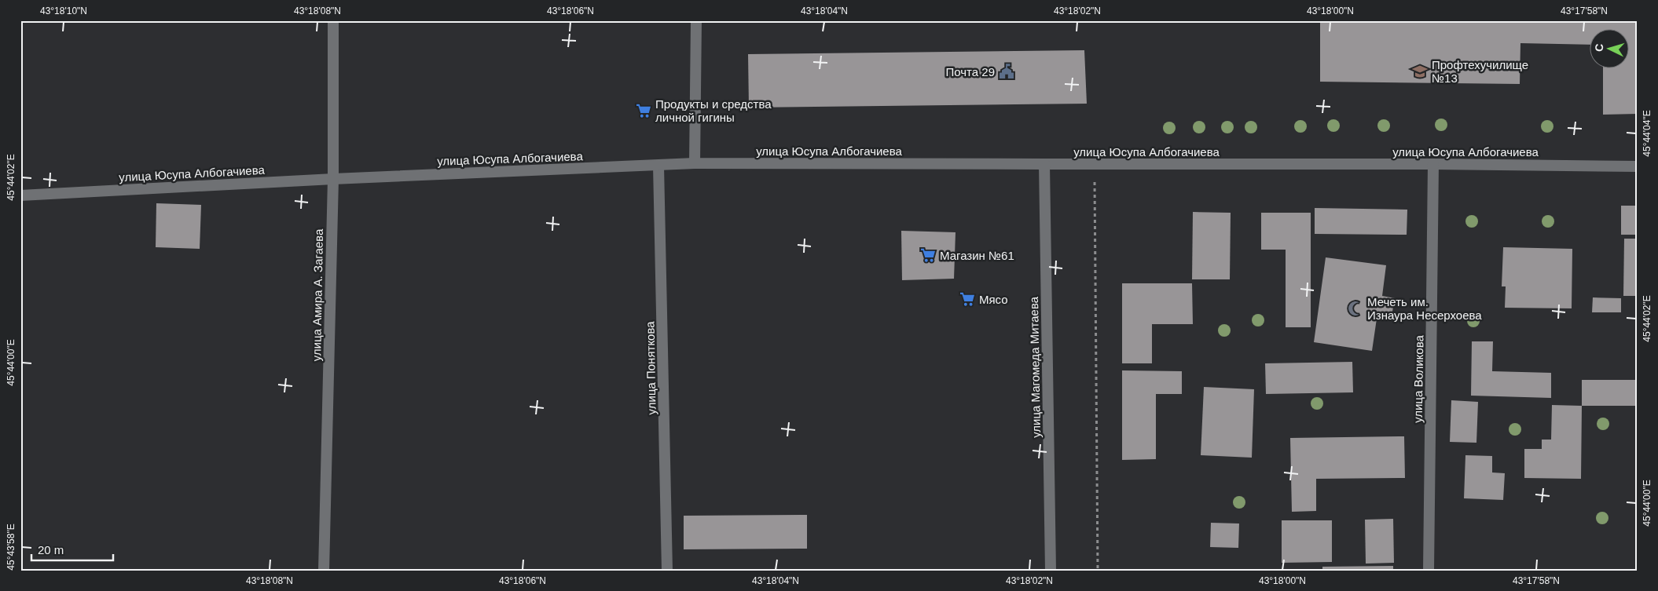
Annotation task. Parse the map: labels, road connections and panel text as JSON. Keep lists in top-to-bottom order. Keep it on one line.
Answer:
{"streets":{"street":["улица Юсупа Албогачиева","улица Амира А. Загаева","улица Магомеда Митаева","улица Поняткова","улица Воликова"]},"crossings":[["улица Юсупа Албогачиева","улица Амира А. Загаева"],["улица Юсупа Албогачиева","улица Магомеда Митаева"],["улица Юсупа Албогачиева","улица Поняткова"],["улица Юсупа Албогачиева","улица Воликова"]],"places":{"public building":["Почта 29"],"school or university":["Профтехучилище №13"],"supermarket":["Продукты и средства личной гигины","Магазин №61","Мясо"],"mosque":["Мечеть им. Изнаура Несерхоева"]},"scale_bar":"20 m","north":"left","coordinates":["43°18'10\"N","43°18'08\"N","43°18'06\"N","43°18'04\"N","43°18'02\"N","43°18'00\"N","43°17'58\"N","45°44'04\"E","45°44'02\"E","45°44'00\"E","45°43'58\"E"]}
